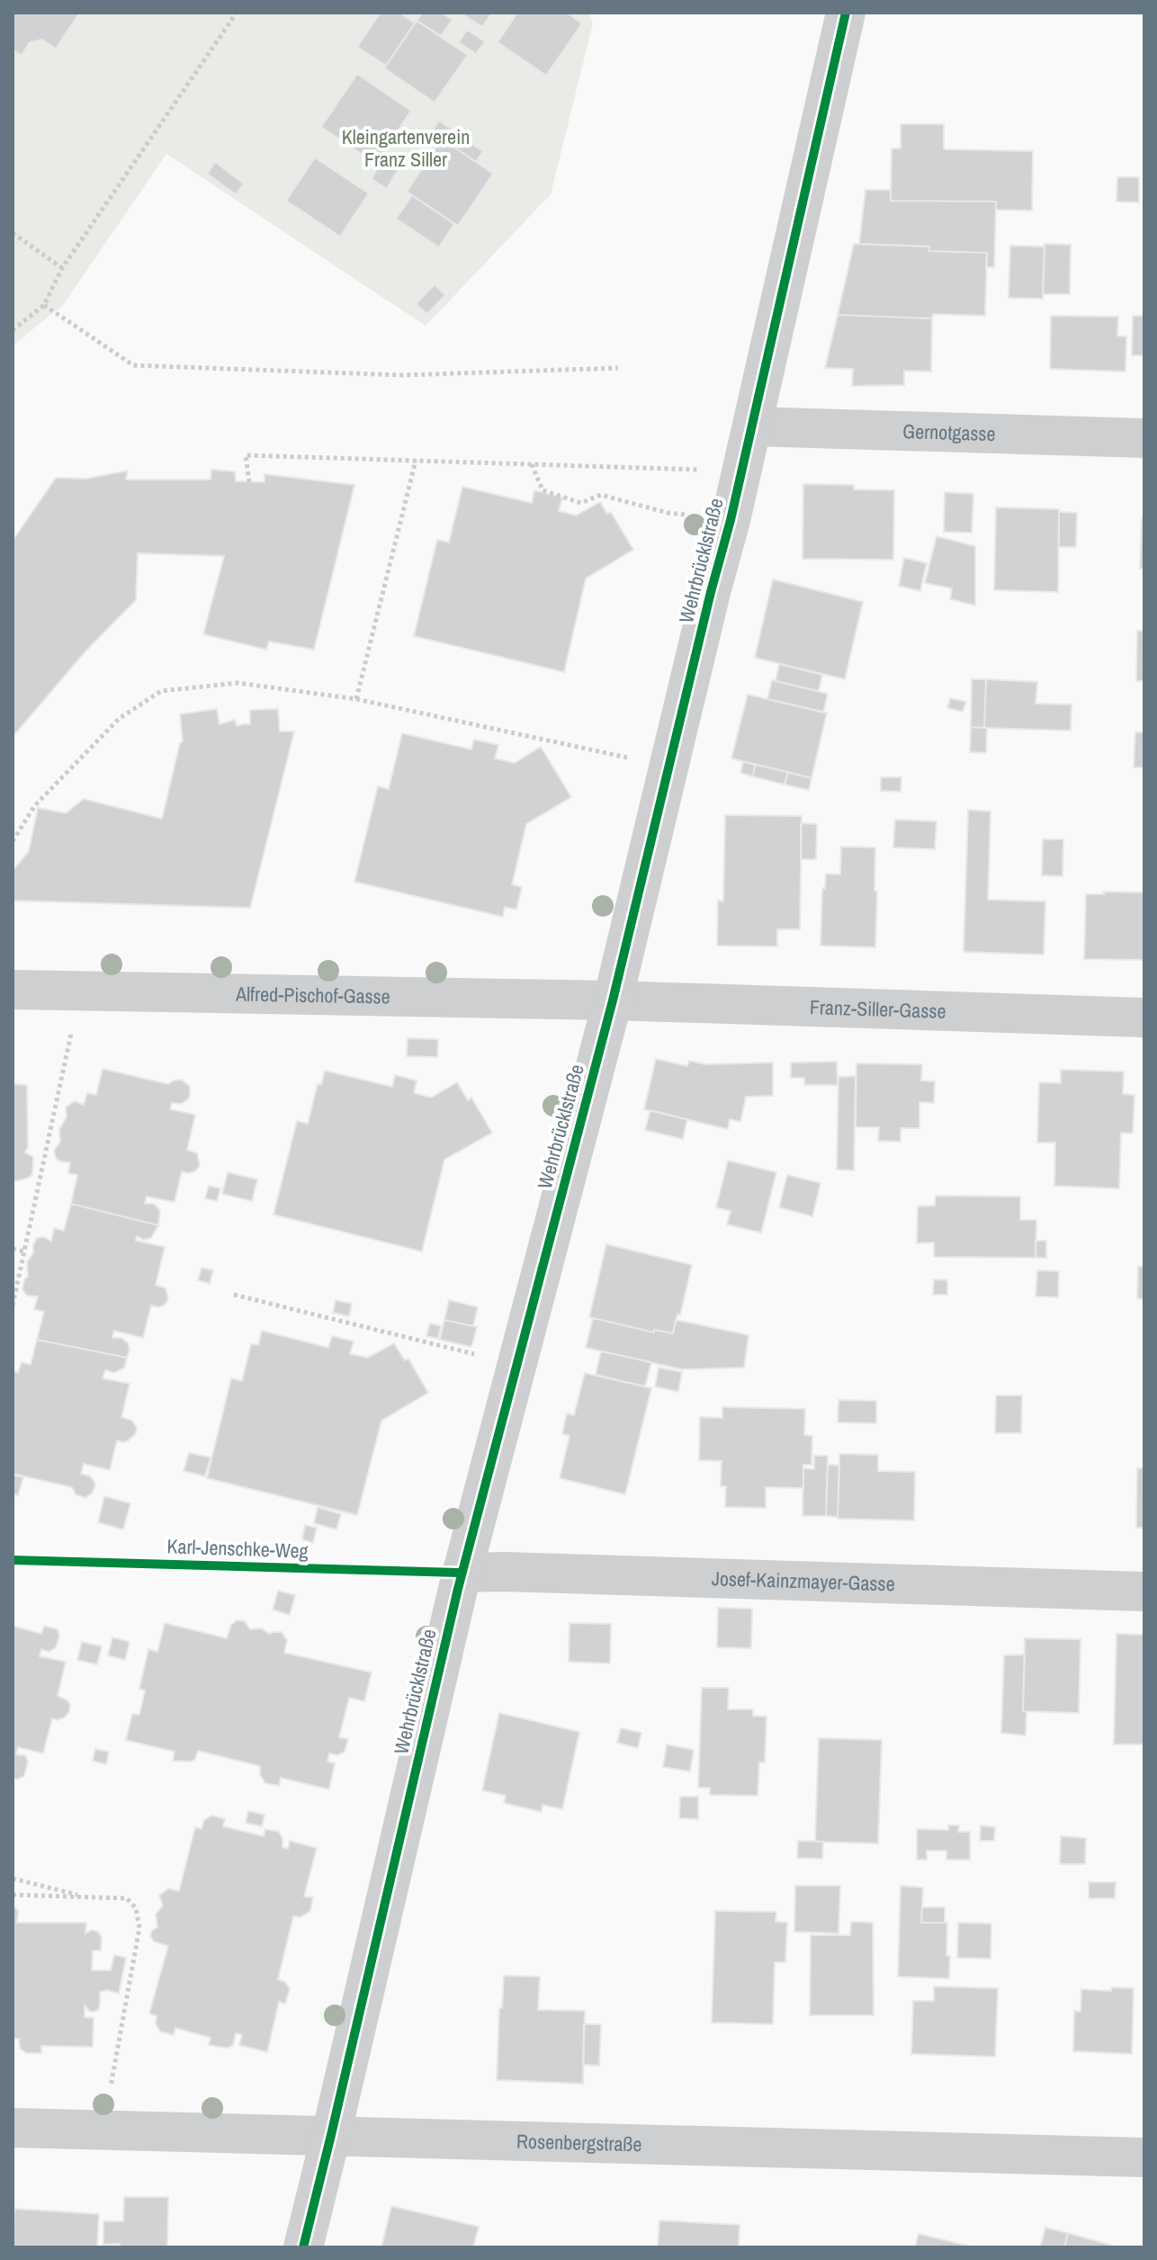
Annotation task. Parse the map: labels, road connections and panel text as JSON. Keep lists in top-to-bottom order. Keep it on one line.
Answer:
{"streets":{"street":["Gernotgasse","Wehrbrücklstraße","Alfred-Pischof-Gasse","Franz-Siller-Gasse","Josef-Kainzmayer-Gasse","Rosenbergstraße"],"cycle path":["Karl-Jenschke-Weg"]},"crossings":[["Gernotgasse","Wehrbrücklstraße"],["Wehrbrücklstraße","Alfred-Pischof-Gasse"],["Wehrbrücklstraße","Franz-Siller-Gasse"],["Wehrbrücklstraße","Josef-Kainzmayer-Gasse"],["Wehrbrücklstraße","Rosenbergstraße"],["Alfred-Pischof-Gasse","Franz-Siller-Gasse"]],"parks":["Kleingartenverein Franz Siller"]}
